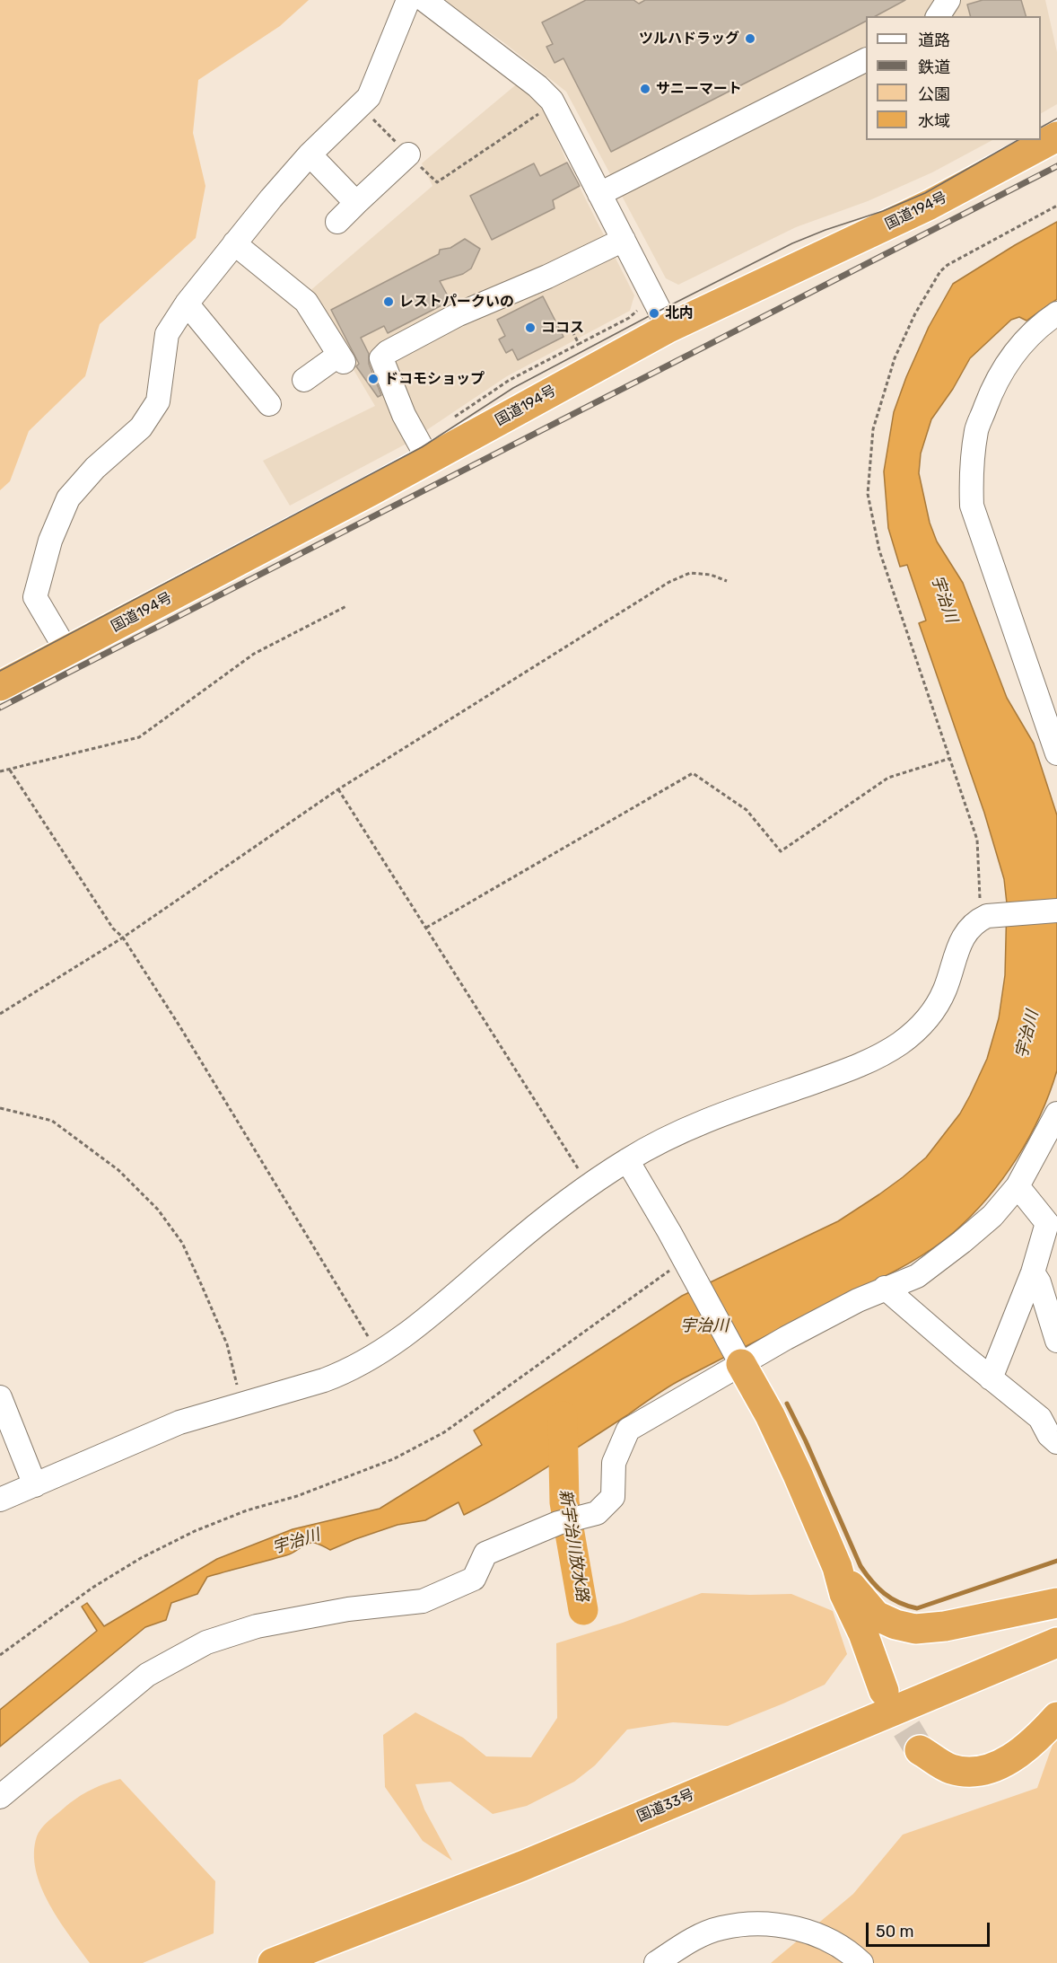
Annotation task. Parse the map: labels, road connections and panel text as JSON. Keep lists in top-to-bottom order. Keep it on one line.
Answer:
{"streets":{"highway":["国道194号","国道33号"]},"water":["宇治川","新宇治川放水路"],"places":["ツルハドラッグ","サニーマート","レストパークいの","北内","ココス","ドコモショップ"],"legend":["道路","鉄道","公園","水域"],"scale_bar":"50 m"}
